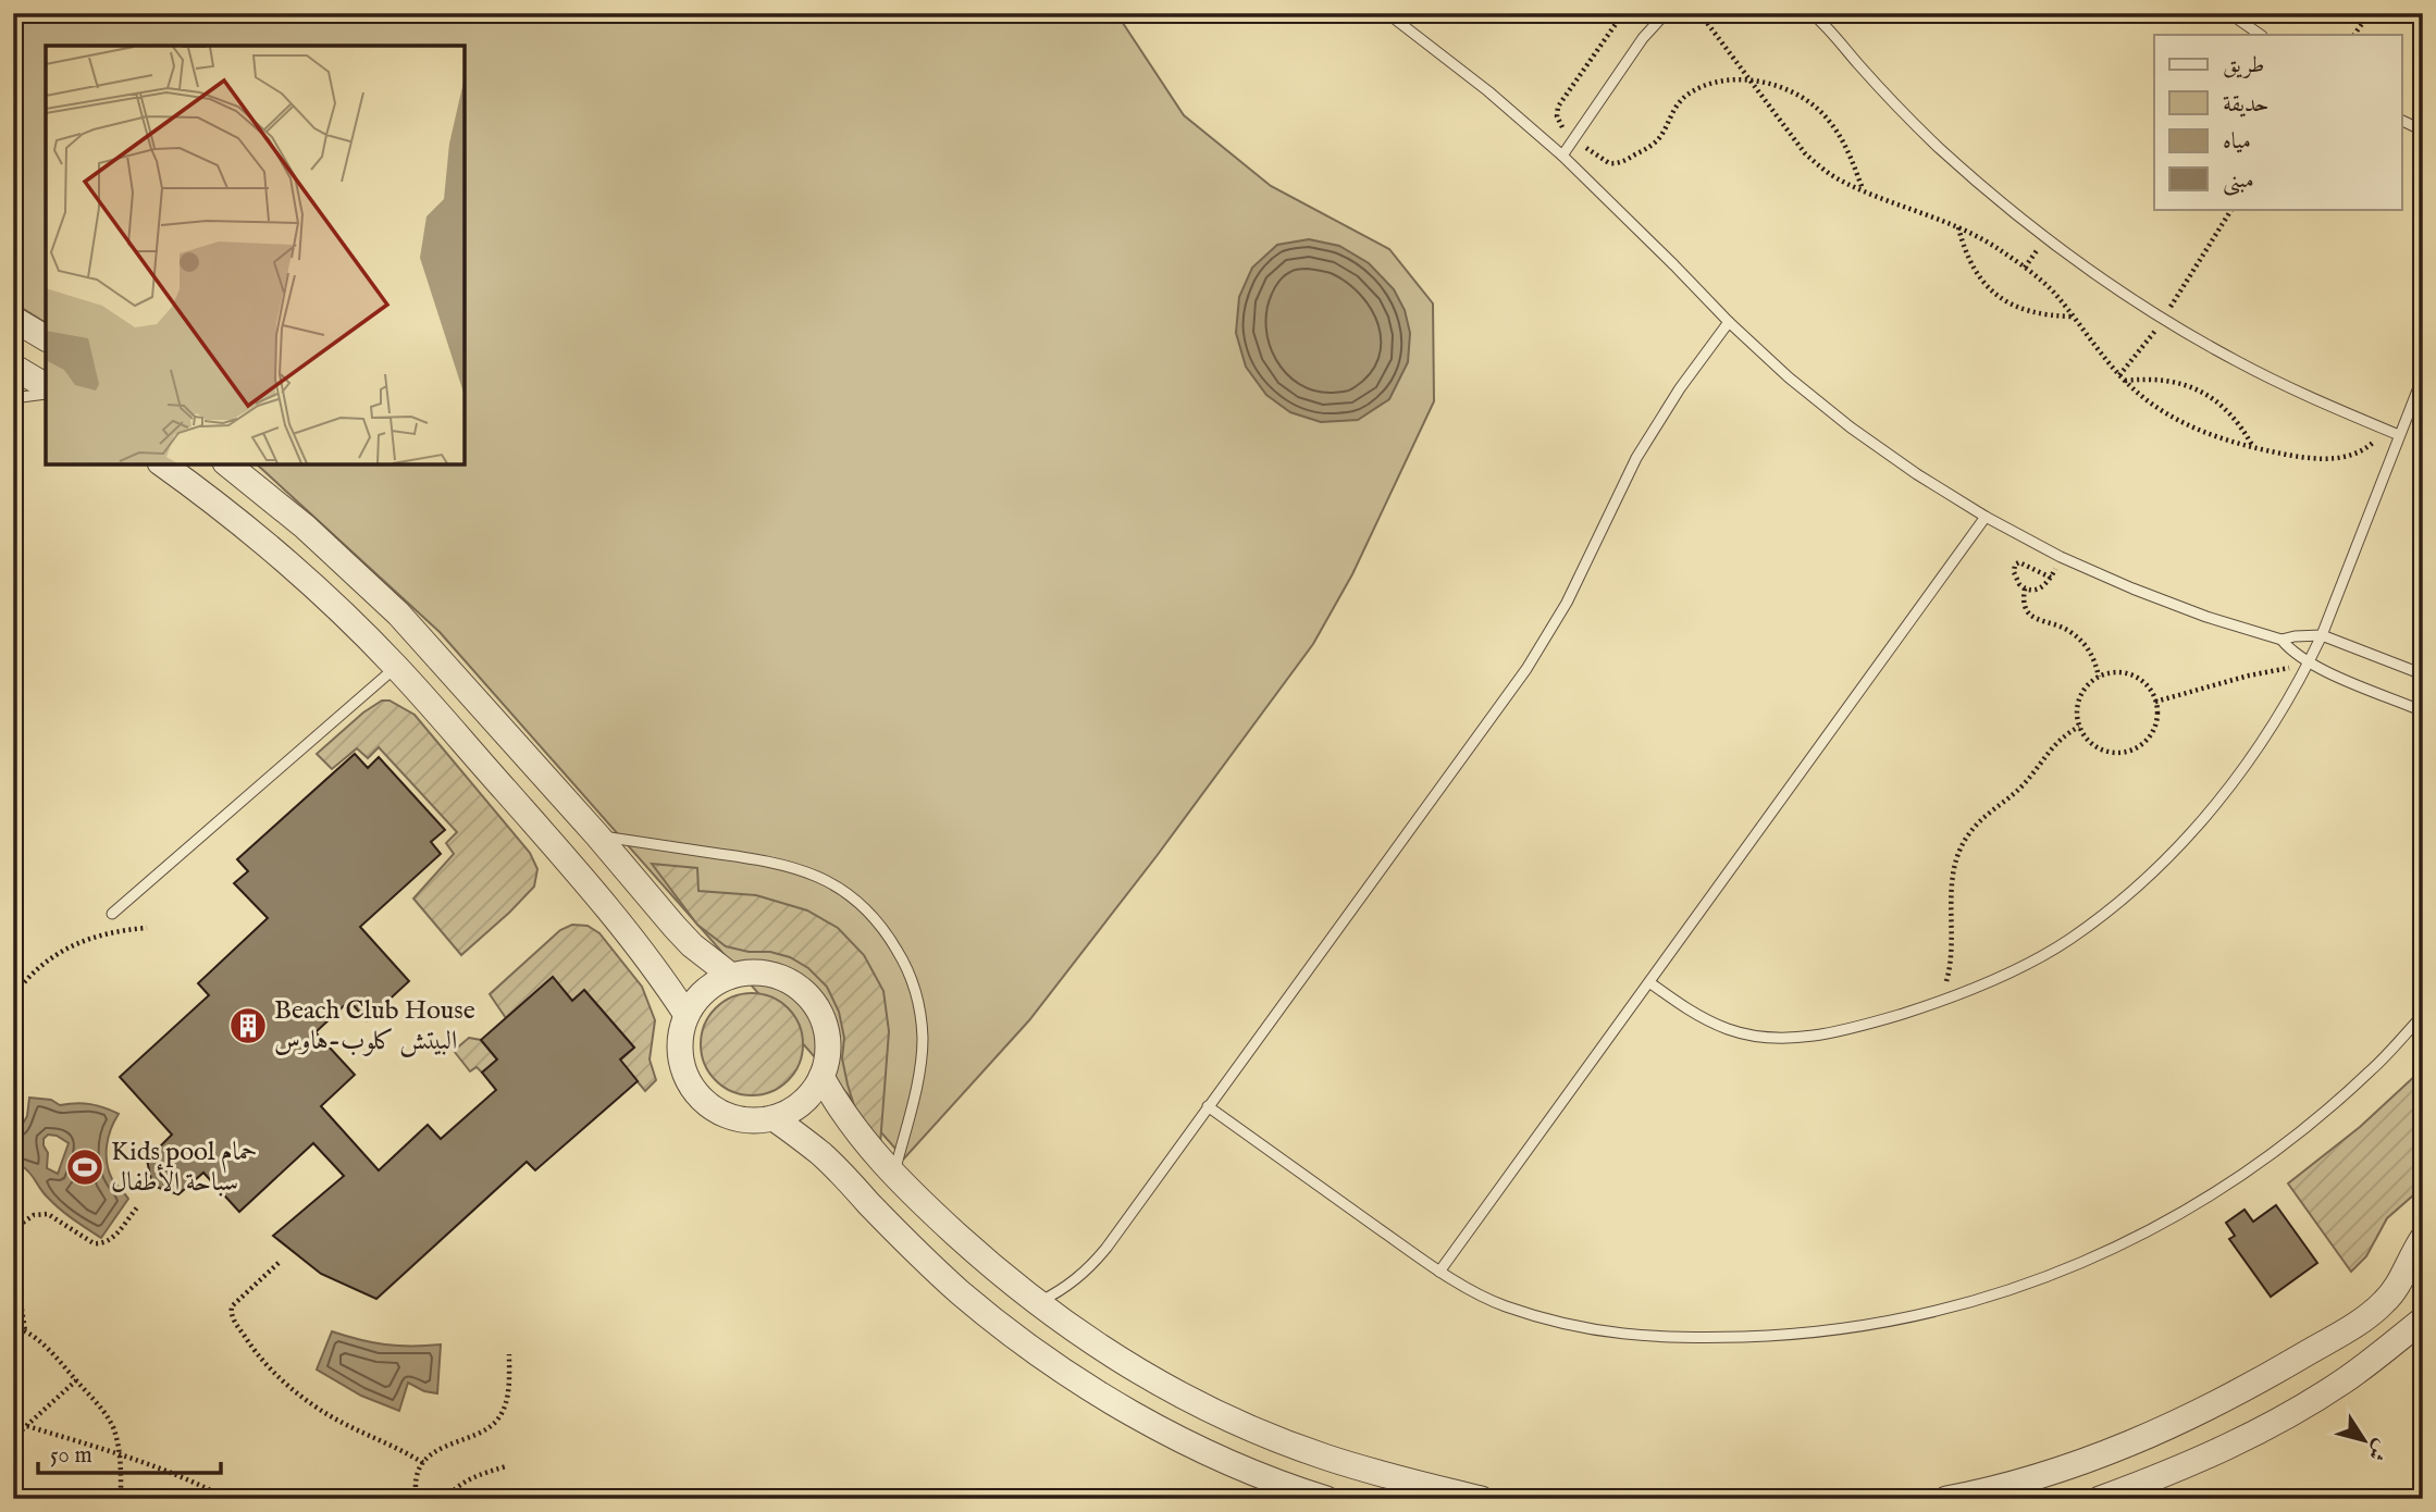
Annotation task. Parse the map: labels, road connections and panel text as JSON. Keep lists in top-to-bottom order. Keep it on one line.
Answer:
{"places":{"building":["Beach Club House البيتش كلوب-هاوس"],"sports":["Kids pool حمام سباحة الأطفال"]},"legend":["طريق","حديقة","مياه","مبنى"],"scale_bar":"50 m","north":"bottom right"}
